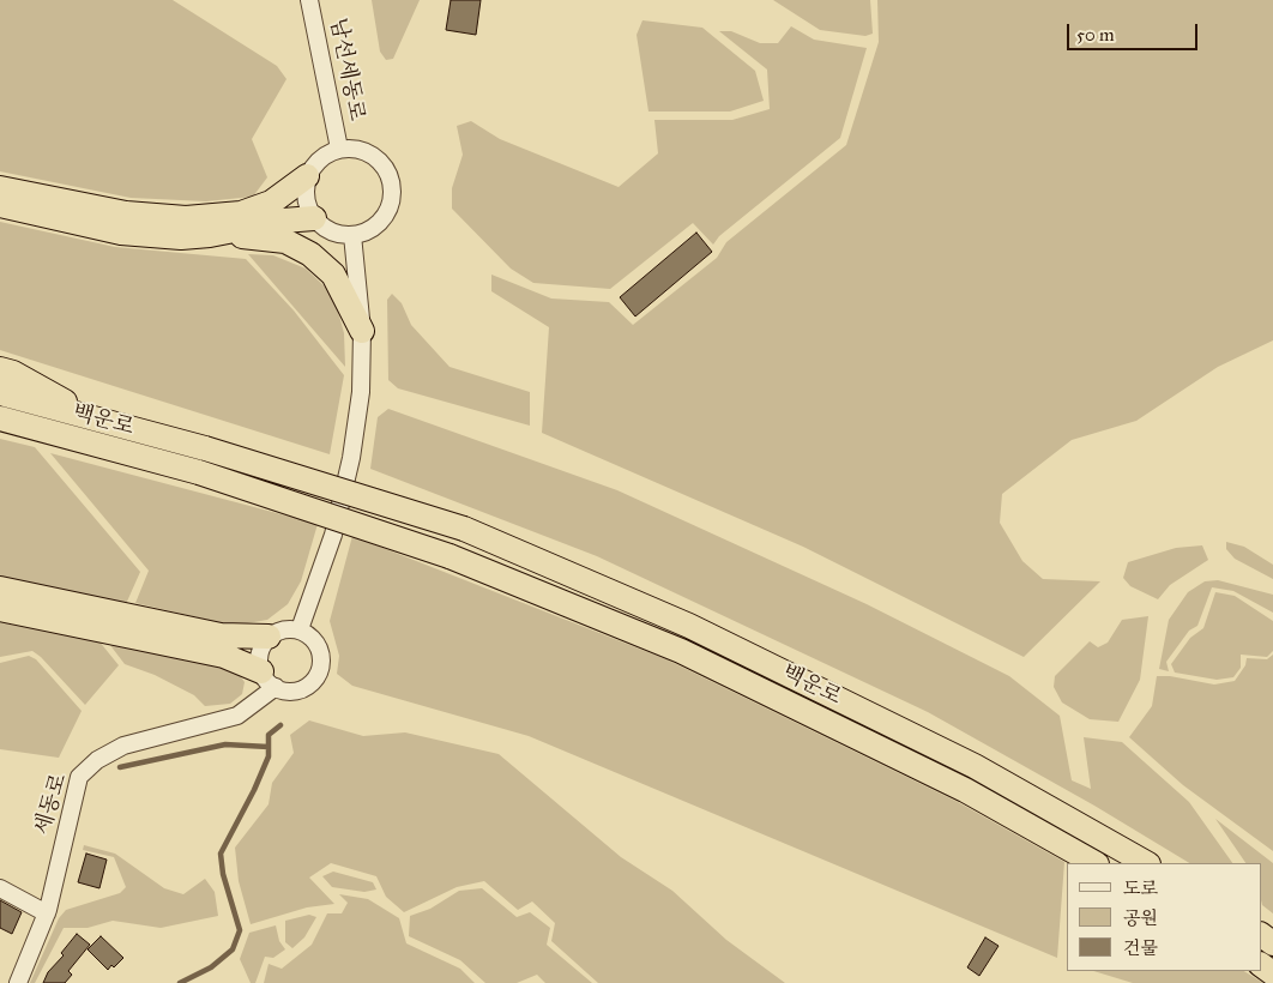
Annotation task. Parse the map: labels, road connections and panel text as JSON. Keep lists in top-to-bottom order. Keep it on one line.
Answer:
{"streets":{"highway":["백운로"],"street":["남선세동로","세동로"]},"legend":["도로","공원","건물"],"scale_bar":"50 m"}
